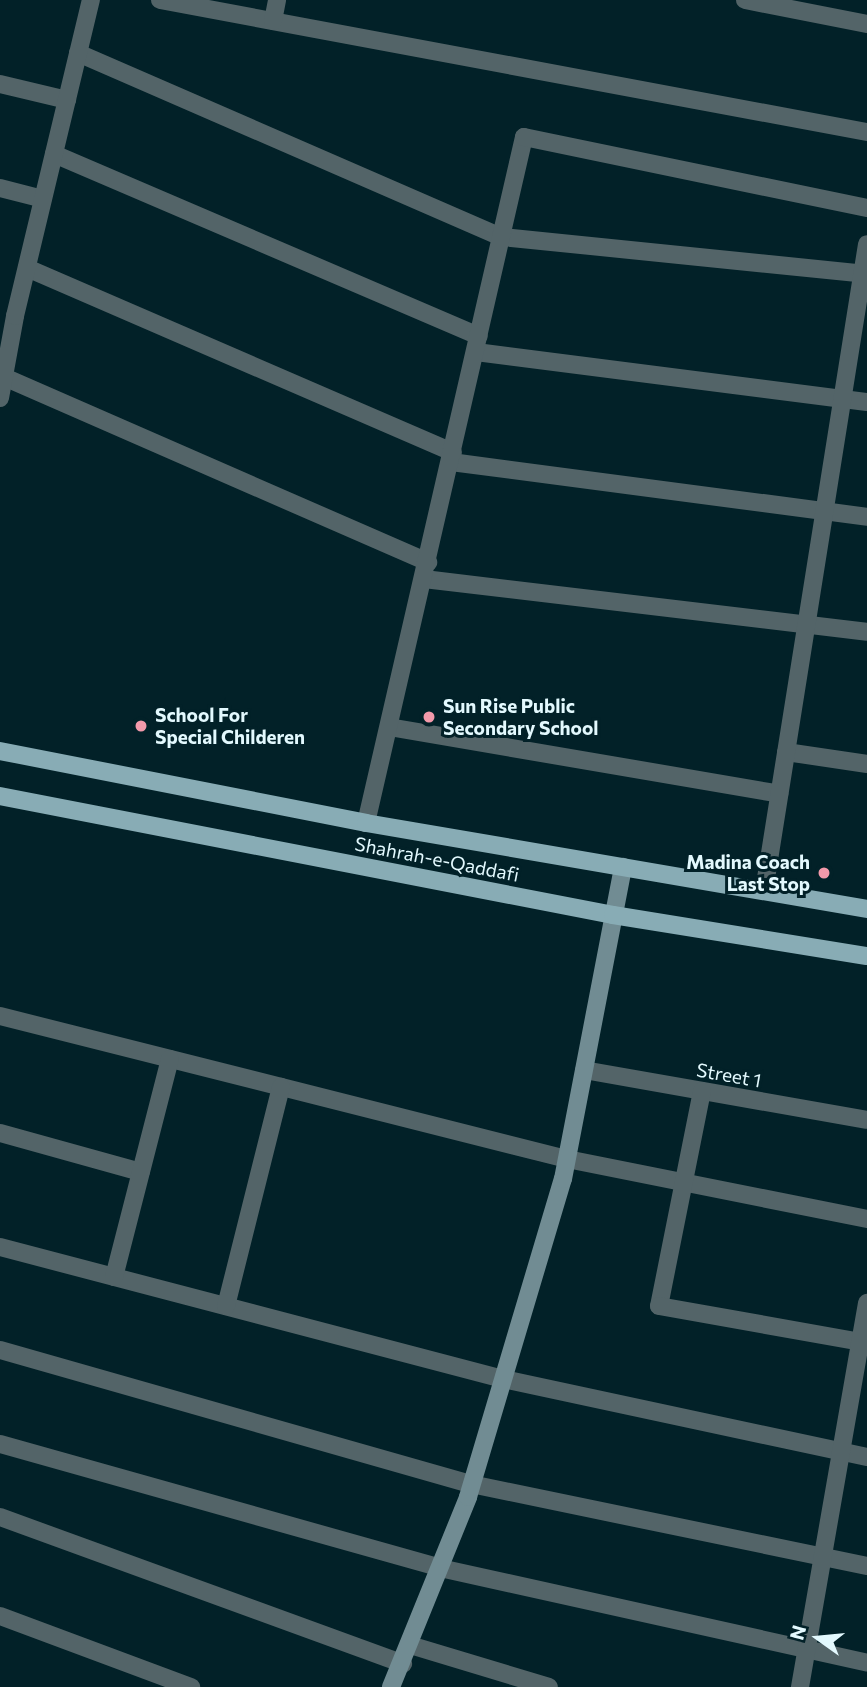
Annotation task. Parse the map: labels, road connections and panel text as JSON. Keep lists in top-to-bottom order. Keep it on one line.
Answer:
{"streets":{"main road":["Shahrah-e-Qaddafi"],"street":["Street 1"]},"places":["Sun Rise Public Secondary School","School For Special Childeren","Madina Coach Last Stop"],"north":"left"}
